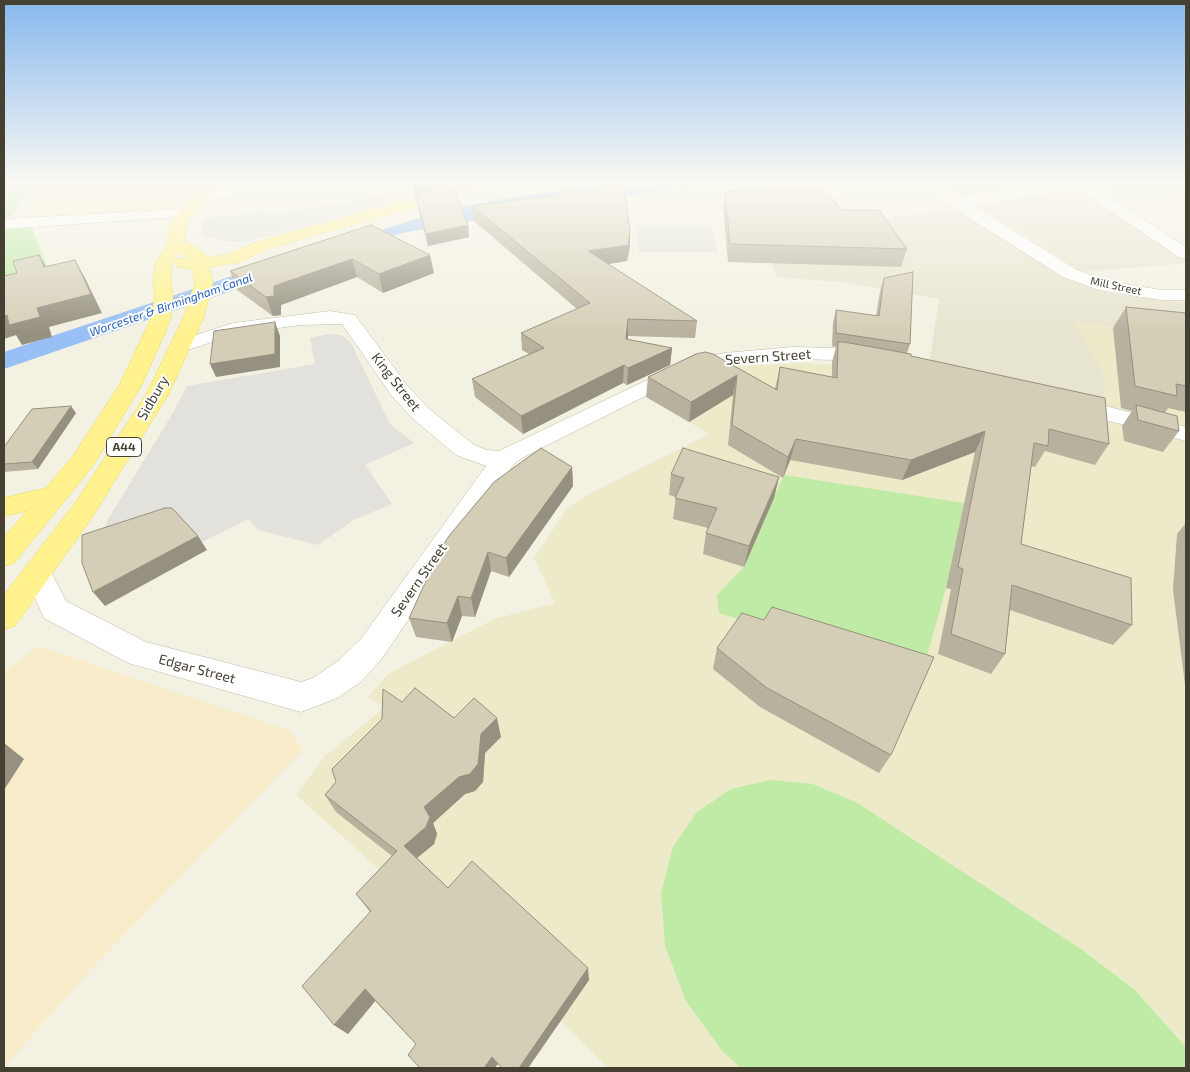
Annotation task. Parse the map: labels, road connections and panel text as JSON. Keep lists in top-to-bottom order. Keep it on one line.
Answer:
{"streets":{"main road":["Sidbury","A44"],"street":["Mill Street","Severn Street","King Street","Edgar Street"]},"crossings":[["Severn Street","King Street"],["Severn Street","Edgar Street"],["Sidbury","A44"],["Sidbury","Edgar Street"],["A44","Edgar Street"]],"water":["Worcester & Birmingham Canal"]}
